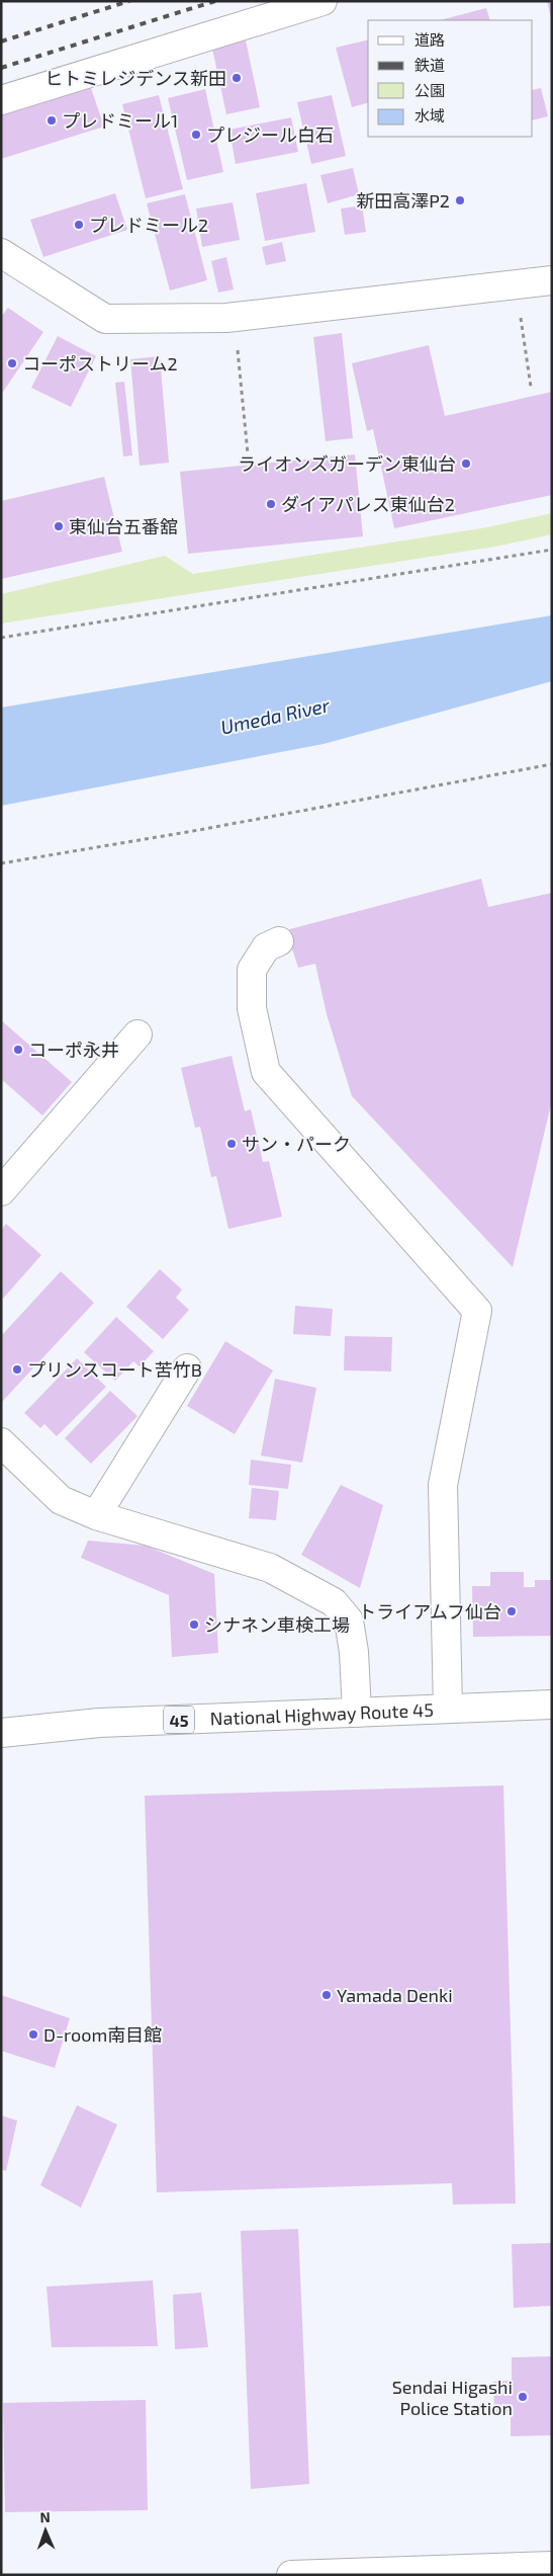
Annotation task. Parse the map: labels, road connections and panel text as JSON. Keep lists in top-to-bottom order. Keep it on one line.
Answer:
{"streets":{"main road":["National Highway Route 45","45"]},"water":["Umeda River"],"places":["ヒトミレジデンス新田","プレドミール1","プレジール白石","新田高澤P2","プレドミール2","コーポストリーム2","ライオンズガーデン東仙台","ダイアパレス東仙台2","東仙台五番舘","コーポ永井","サン・パーク","プリンスコート苦竹B","トライアムフ仙台","シナネン車検工場","Yamada Denki","D-room南目館","Sendai Higashi Police Station"],"legend":["道路","鉄道","公園","水域"],"north":"top"}
